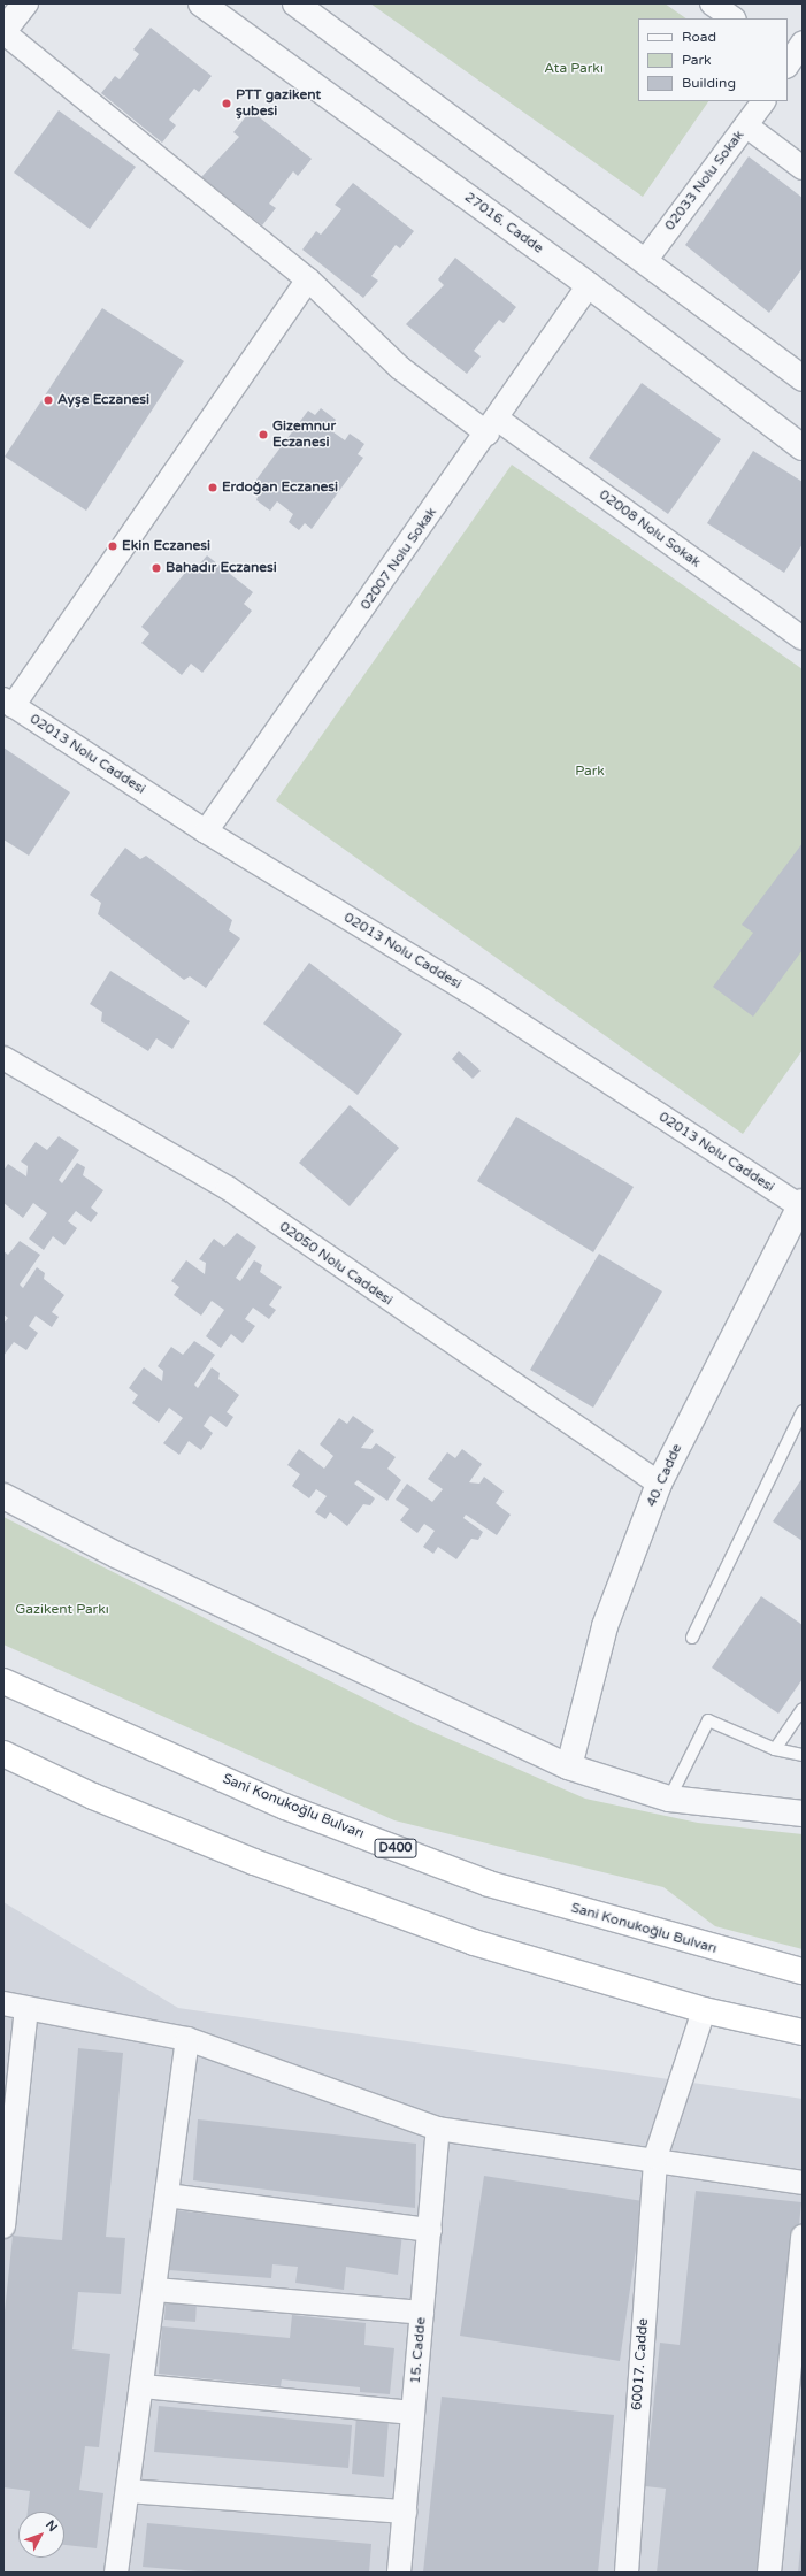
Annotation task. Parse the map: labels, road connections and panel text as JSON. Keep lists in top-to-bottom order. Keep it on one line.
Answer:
{"streets":{"highway":["Sani Konukoğlu Bulvarı","D400"],"street":["02033 Nolu Sokak","27016. Cadde","02008 Nolu Sokak","02007 Nolu Sokak","02013 Nolu Caddesi","02050 Nolu Caddesi","40. Cadde","15. Cadde","60017. Cadde"]},"crossings":[["27016. Cadde","02007 Nolu Sokak"],["02008 Nolu Sokak","02007 Nolu Sokak"],["02007 Nolu Sokak","02013 Nolu Caddesi"],["02013 Nolu Caddesi","40. Cadde"],["02050 Nolu Caddesi","40. Cadde"]],"parks":["Ata Parkı","Park","Gazikent Parkı"],"places":["PTT gazikent şubesi","Ayşe Eczanesi","Gizemnur Eczanesi","Erdoğan Eczanesi","Ekin Eczanesi","Bahadır Eczanesi"],"legend":["Road","Park","Building"],"north":"top right"}
